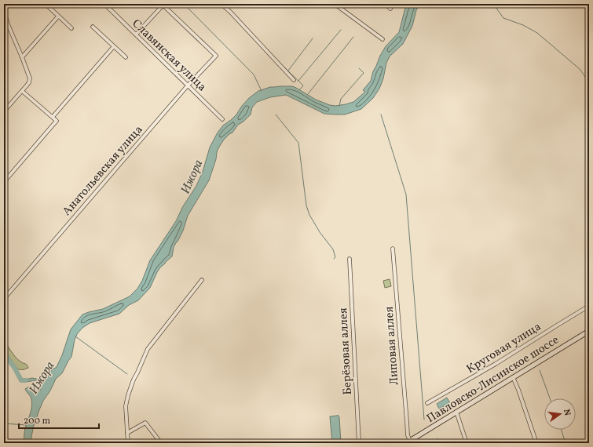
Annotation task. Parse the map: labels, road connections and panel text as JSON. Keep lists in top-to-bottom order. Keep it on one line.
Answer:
{"streets":{"main road":["Павловско-Лисинское шоссе"],"street":["Славянская улица","Анатольевская улица","Липовая аллея","Круговая улица","Берёзовая аллея"]},"crossings":[["Славянская улица","Анатольевская улица"],["Липовая аллея","Павловско-Лисинское шоссе"]],"water":["Ижора"],"scale_bar":"200 m","north":"right"}
